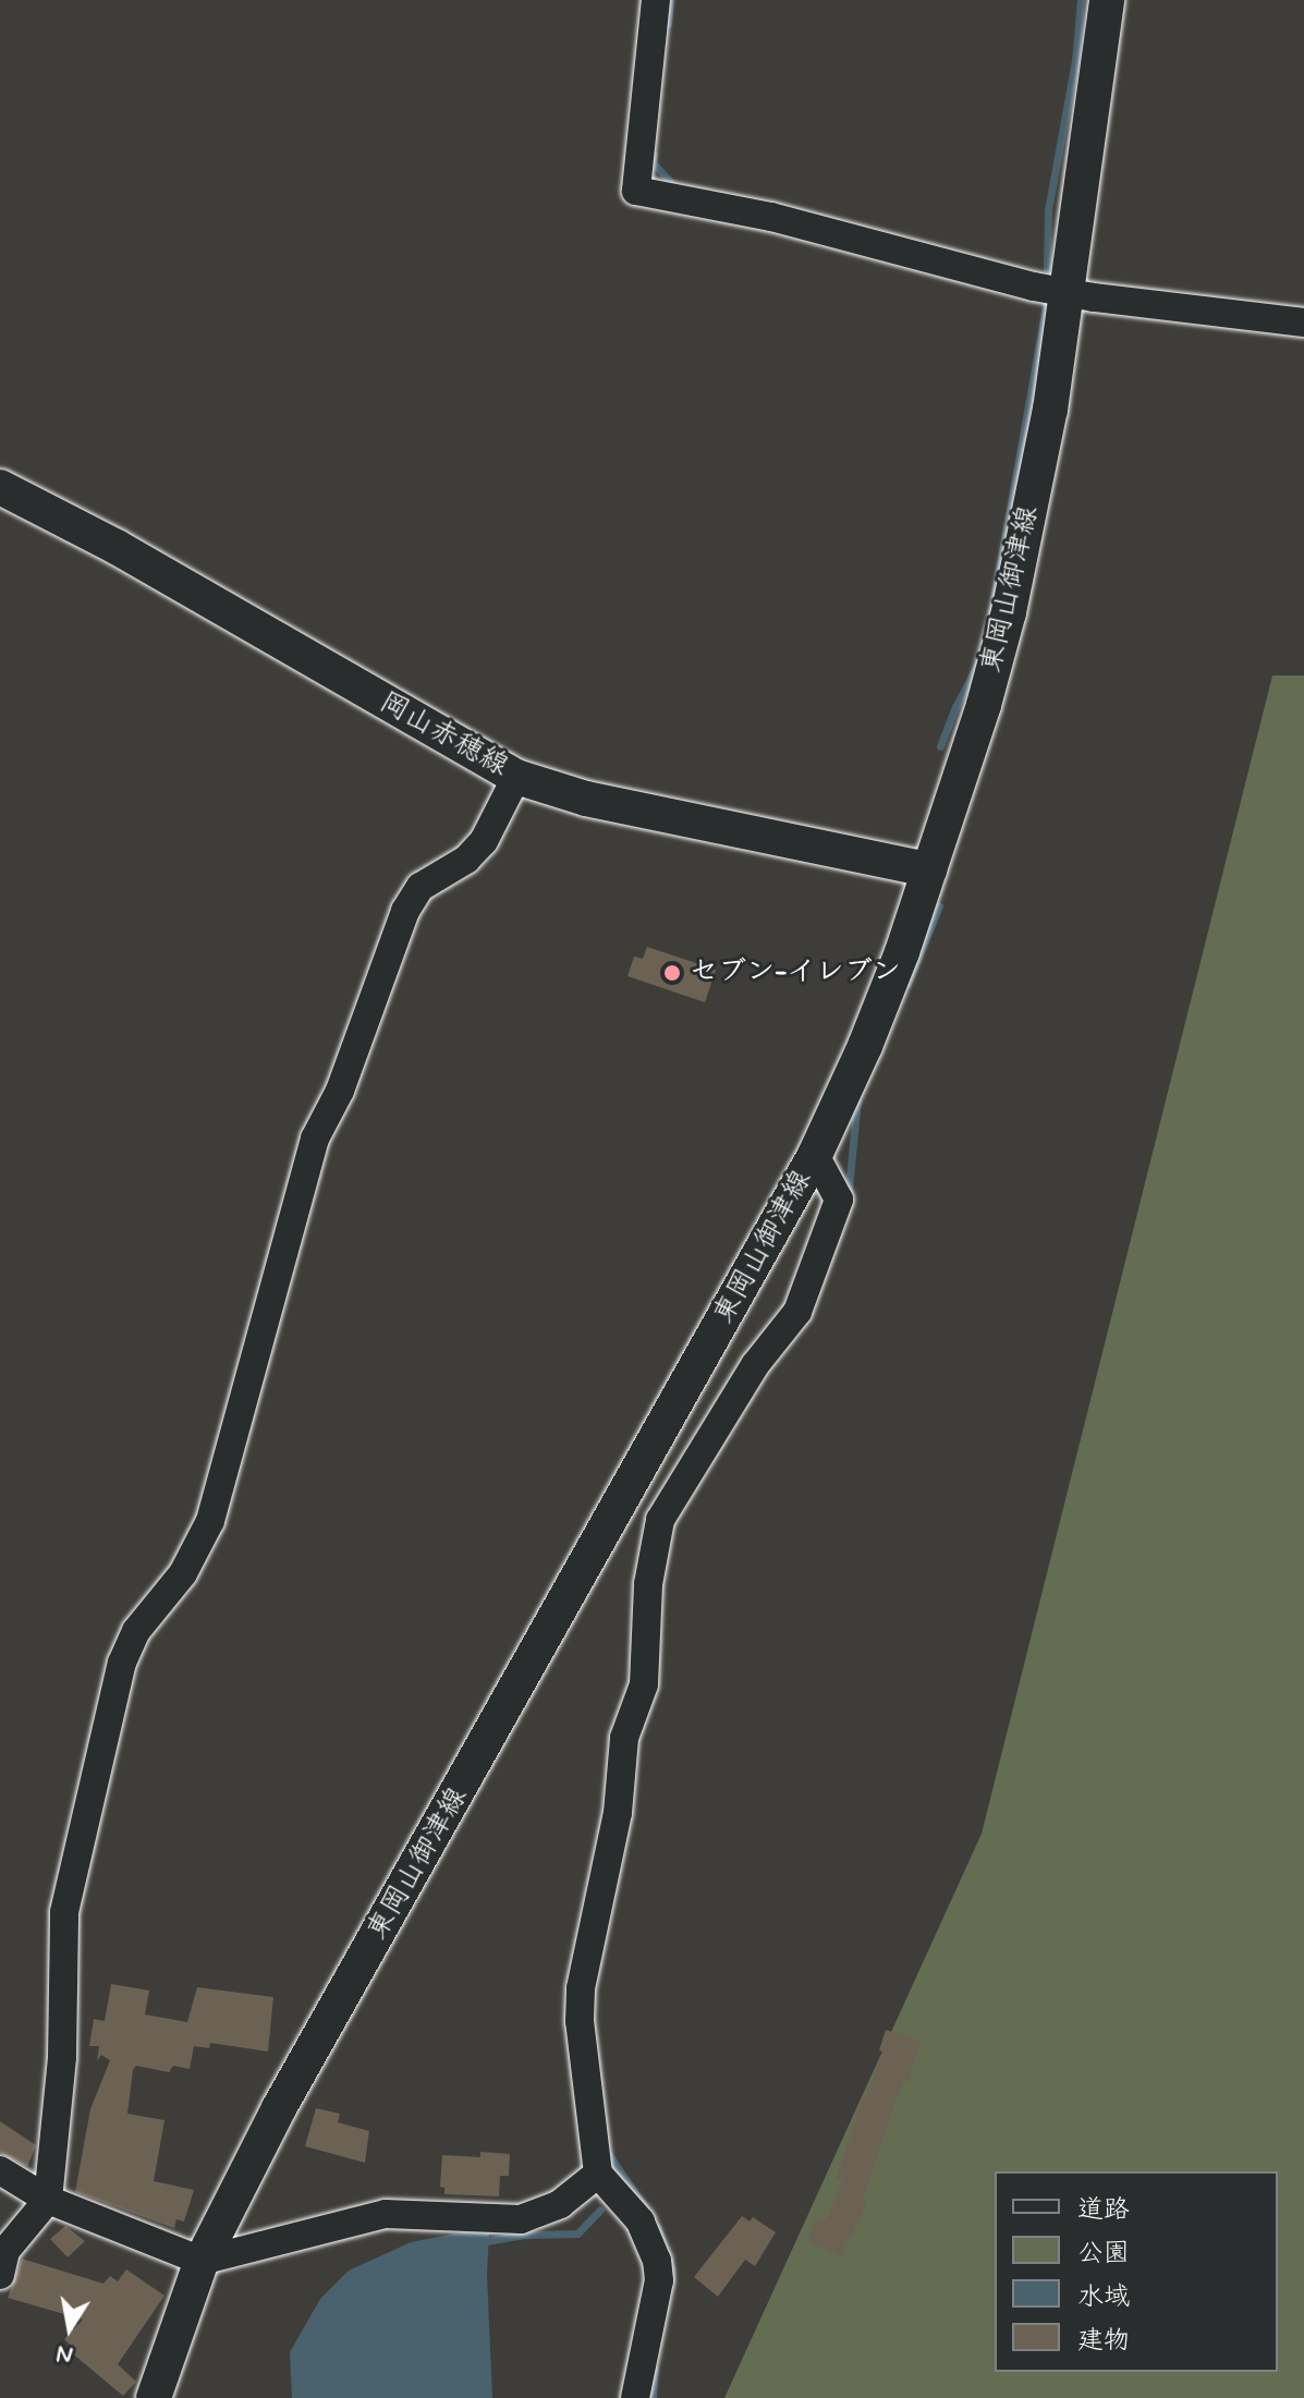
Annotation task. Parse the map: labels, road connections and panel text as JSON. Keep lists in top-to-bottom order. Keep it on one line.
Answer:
{"streets":{"main road":["東岡山御津線","岡山赤穂線"]},"crossings":[["東岡山御津線","岡山赤穂線"]],"places":["セブン-イレブン"],"legend":["道路","公園","水域","建物"],"north":"bottom"}
